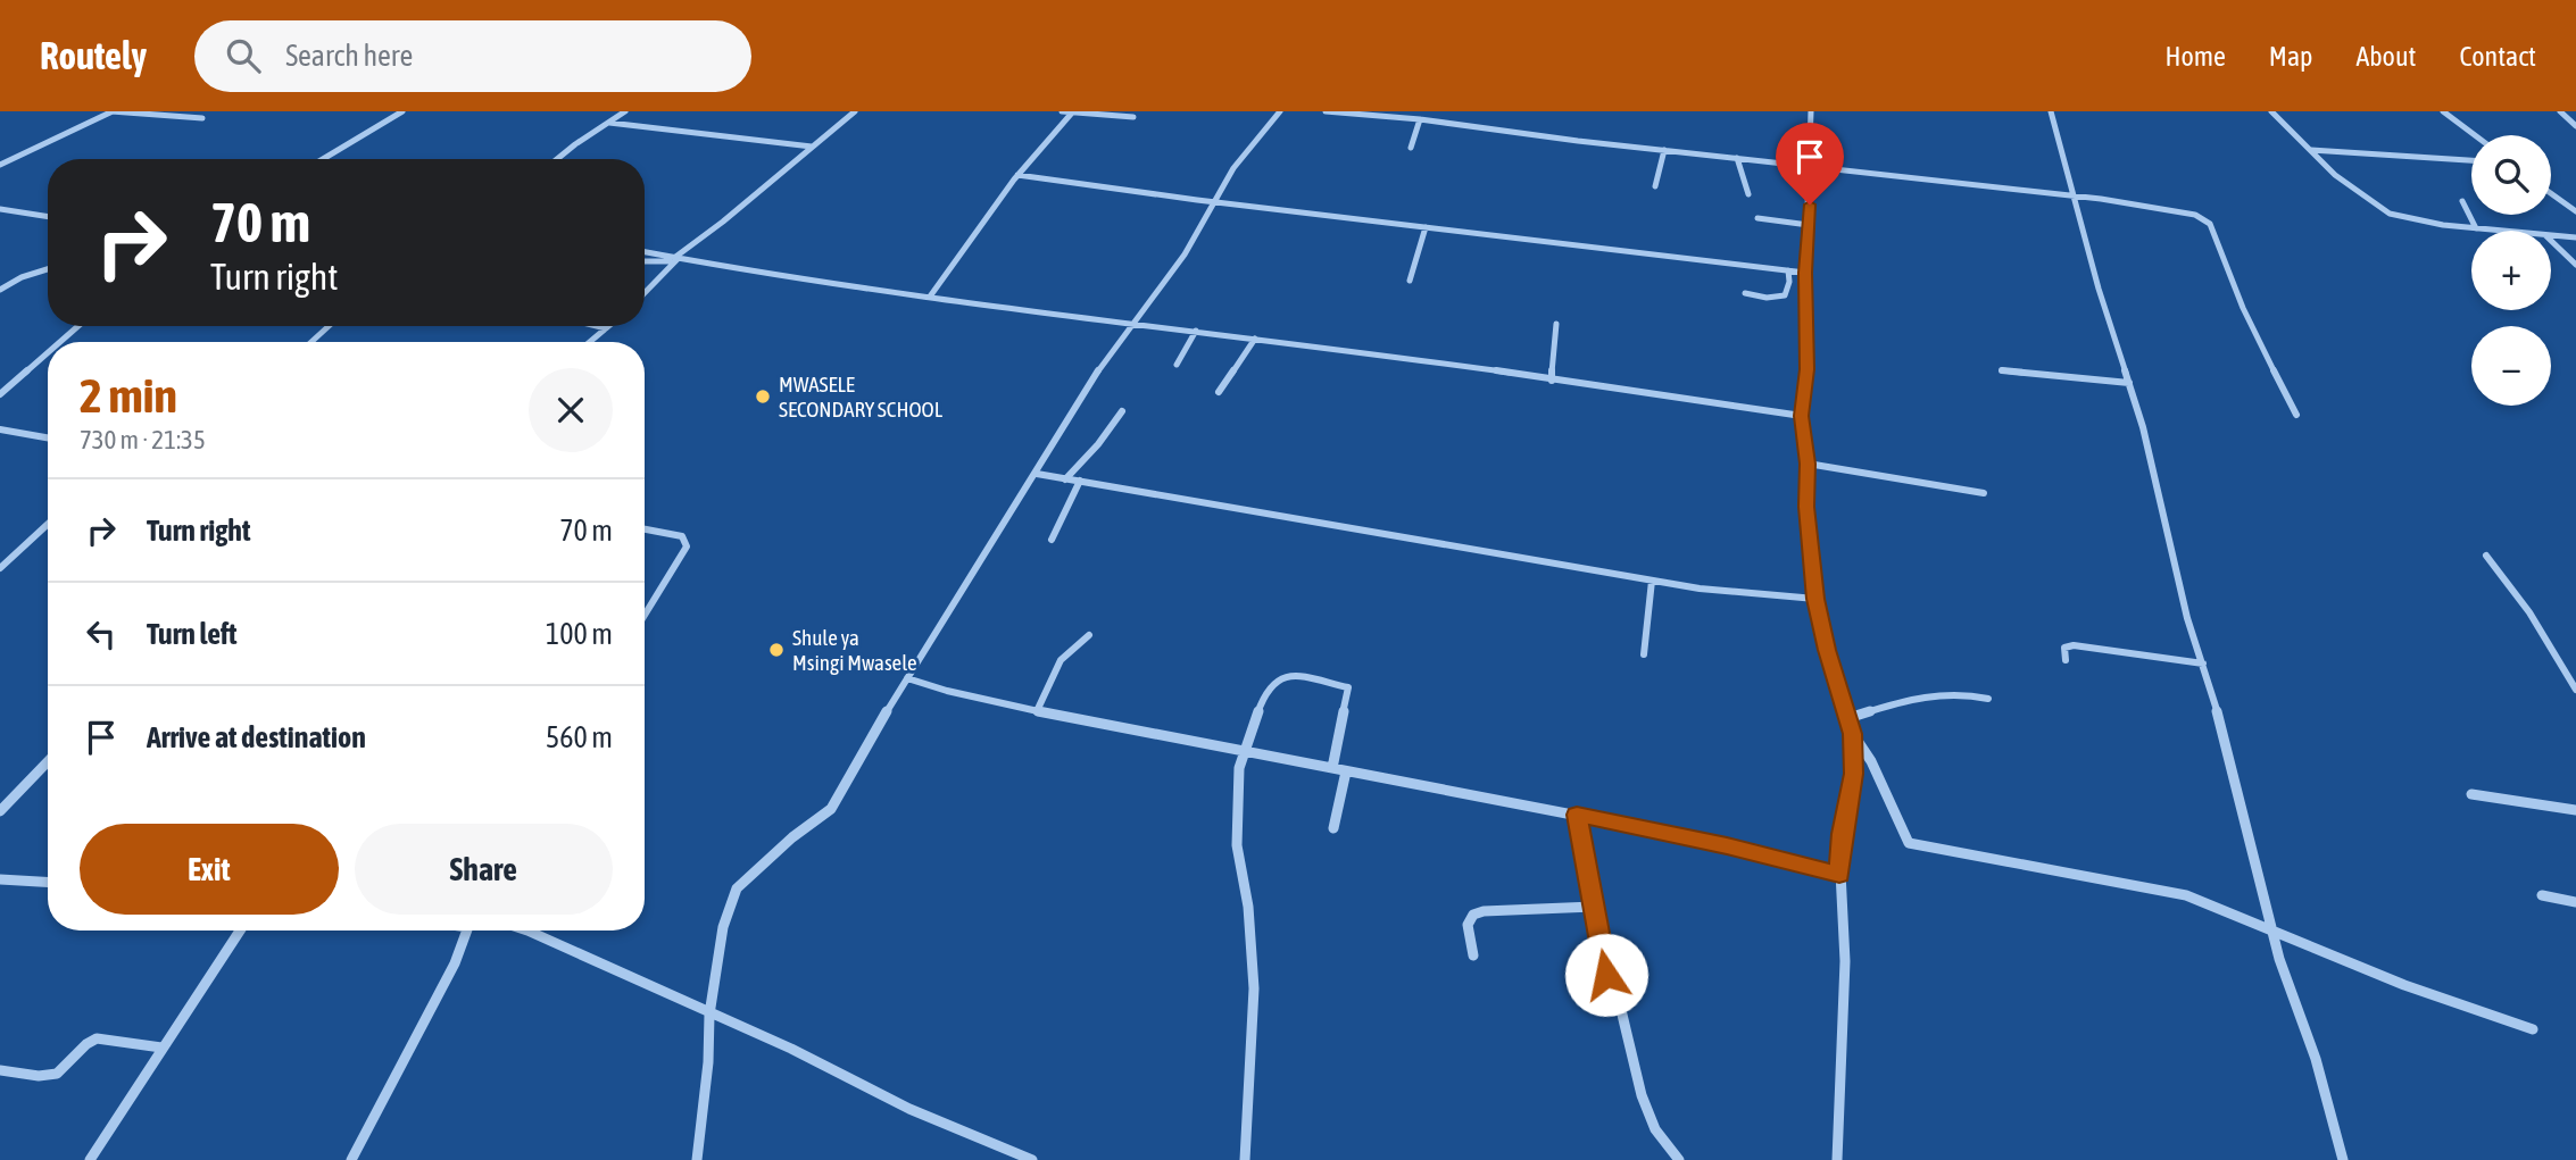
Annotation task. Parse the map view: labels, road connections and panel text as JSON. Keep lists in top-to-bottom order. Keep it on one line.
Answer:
{"places":["MWASELE SECONDARY SCHOOL","Shule ya Msingi Mwasele"],"page":{"header":"Routely","search":"Search here","nav":["Home","Map","About","Contact"],"map_buttons":["+","−"],"turn":["70 m","Turn right"],"heading":["2 min","730 m · 21:35"],"list":[{"name":"Turn right","value":"70 m"},{"name":"Turn left","value":"100 m"},{"name":"Arrive at destination","value":"560 m"}],"buttons":["Exit","Share"]}}
